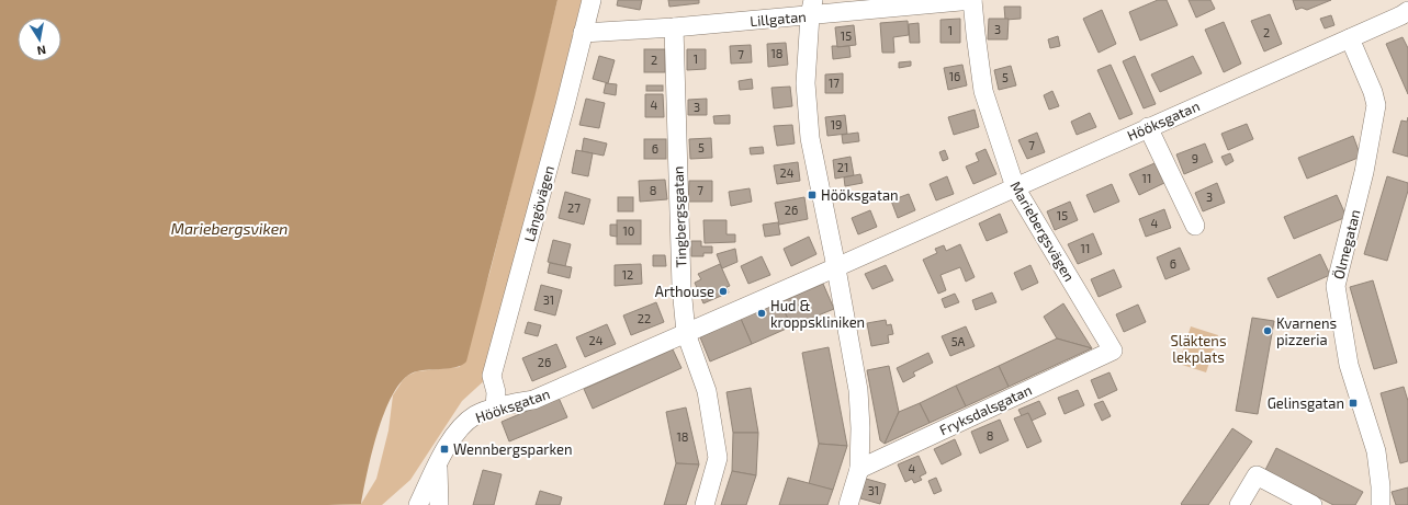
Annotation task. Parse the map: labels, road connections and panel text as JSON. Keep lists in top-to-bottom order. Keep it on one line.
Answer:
{"streets":{"street":["Lillgatan","Hööksgatan","Långövägen","Tingbergsgatan","Mariebergsvägen","Ölmegatan","Fryksdalsgatan"]},"crossings":[["Lillgatan","Långövägen"],["Lillgatan","Tingbergsgatan"],["Lillgatan","Mariebergsvägen"],["Hööksgatan","Långövägen"],["Hööksgatan","Tingbergsgatan"],["Hööksgatan","Mariebergsvägen"],["Hööksgatan","Ölmegatan"],["Mariebergsvägen","Fryksdalsgatan"]],"water":["Mariebergsviken"],"parks":["Släktens lekplats"],"places":{"transit":["Hööksgatan","Gelinsgatan","Wennbergsparken"],"other":["Arthouse","Hud & kroppskliniken","Kvarnens pizzeria"]},"house_numbers":["3","1","2","15","18","7","1","2","16","5","17","4","3","19","7","5","6","9","21","24","11","8","7","3","27","26","15","4","10","11","6","12","31","22","24","5A","26","8","18","4","31"],"north":"bottom"}
